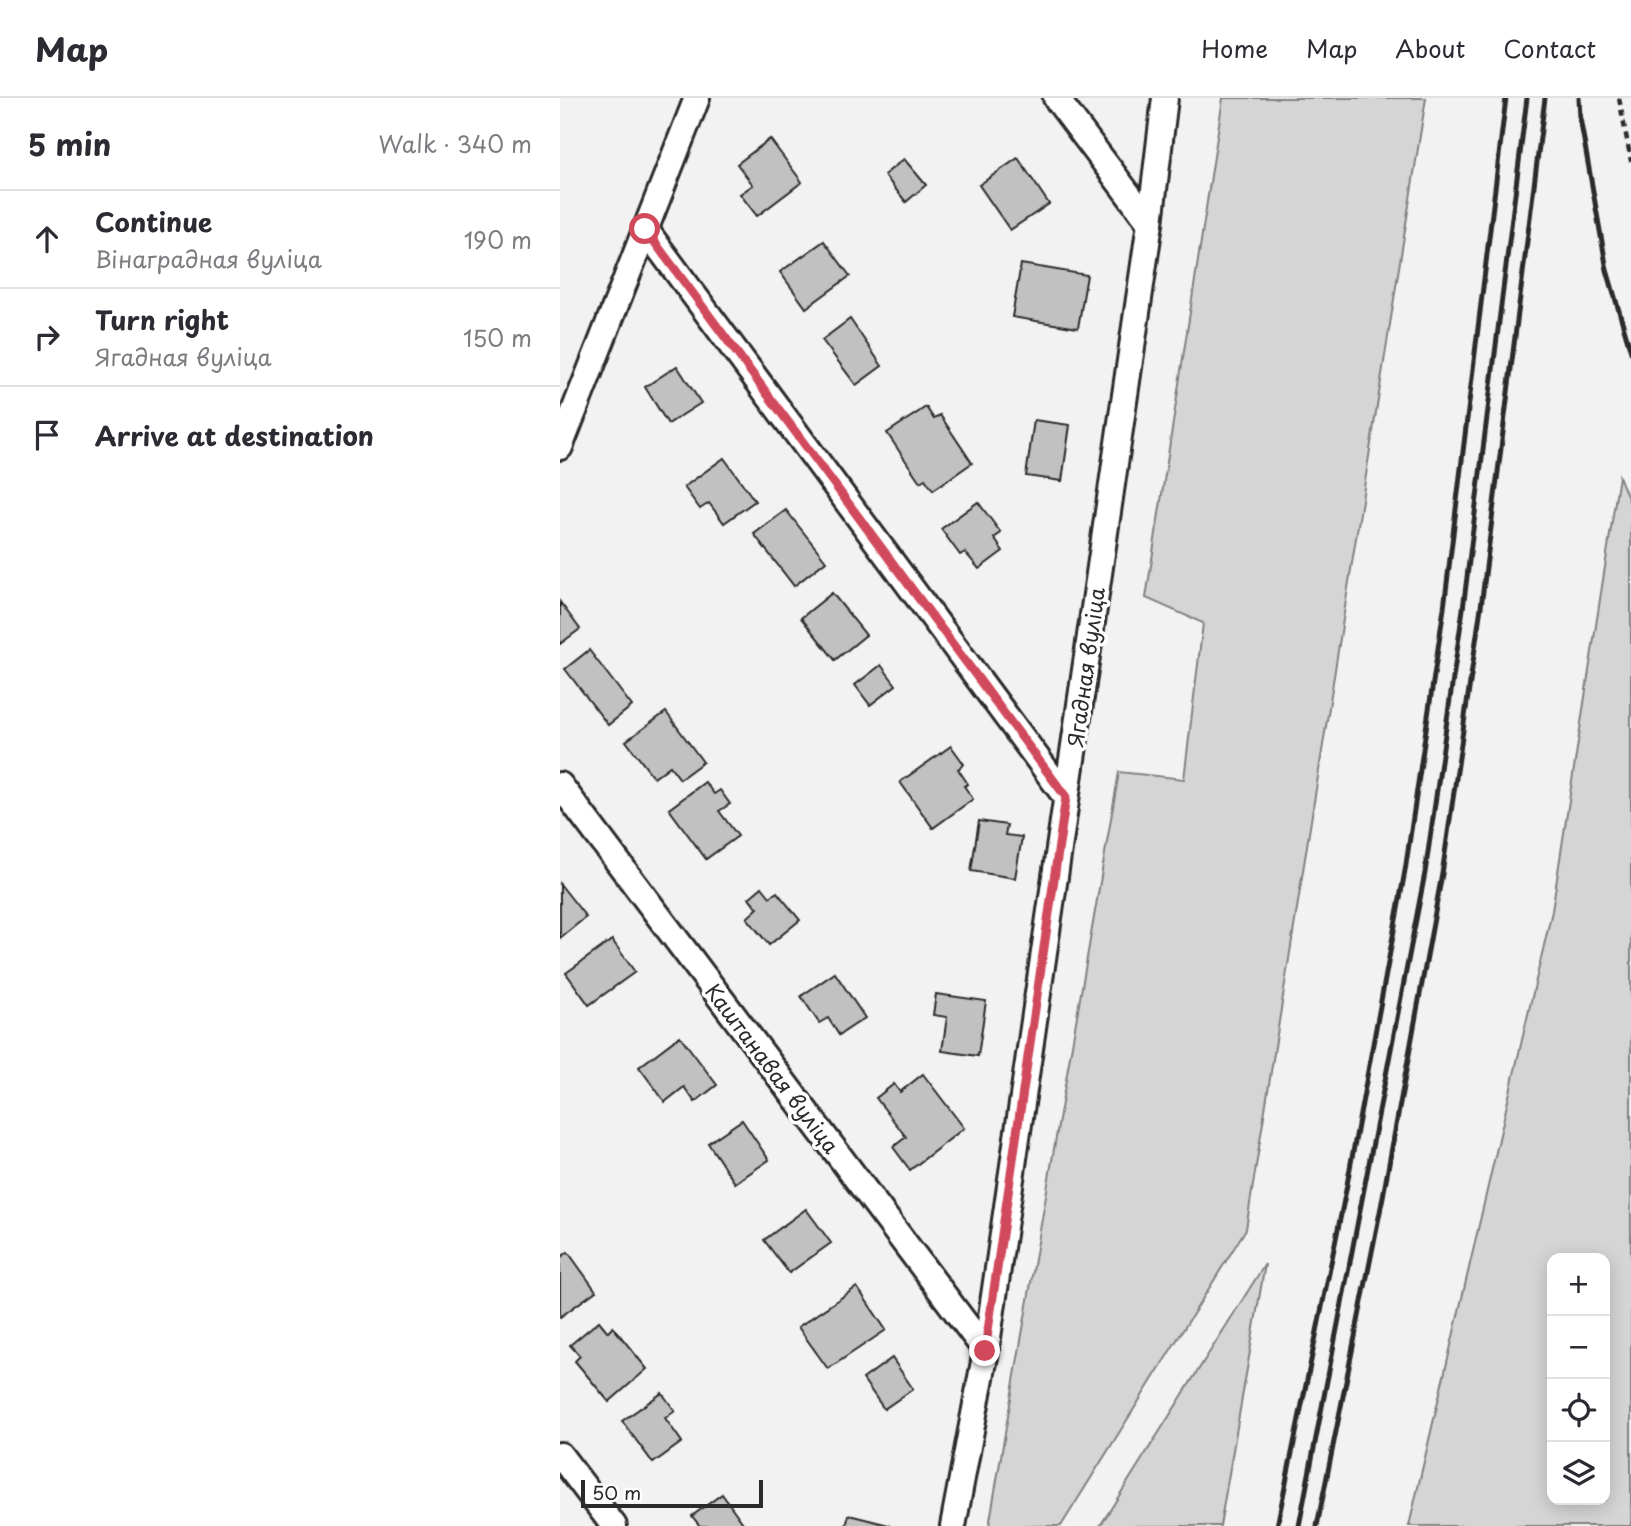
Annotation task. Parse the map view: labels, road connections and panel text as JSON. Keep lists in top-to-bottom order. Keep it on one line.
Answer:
{"streets":{"street":["Ягадная вуліца","Каштанавая вуліца"]},"crossings":[["Ягадная вуліца","Каштанавая вуліца"]],"scale_bar":"50 m","page":{"header":"Map","nav":["Home","Map","About","Contact"],"heading":["5 min","Walk · 340 m"],"list":[["Continue","Вінаградная вуліца","190 m"],["Turn right","Ягадная вуліца","150 m"],"Arrive at destination"],"map_buttons":["+","−"],"scale":"50 m"}}
